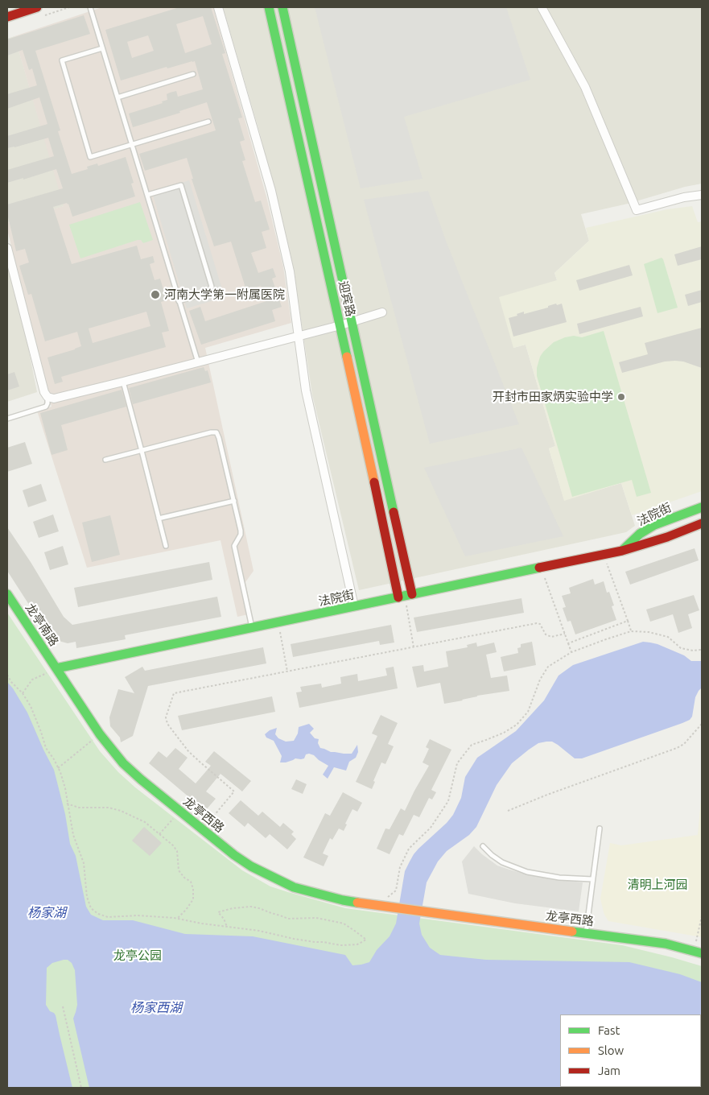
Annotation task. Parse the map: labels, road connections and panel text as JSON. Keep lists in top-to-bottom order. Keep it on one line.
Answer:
{"streets":{"street":["迎宾路","法院街","龙亭南路","龙亭西路"]},"crossings":[["迎宾路","法院街"],["法院街","龙亭南路"],["法院街","龙亭西路"],["龙亭南路","龙亭西路"]],"water":["杨家湖","杨家西湖"],"parks":["清明上河园","龙亭公园"],"places":["河南大学第一附属医院","开封市田家炳实验中学"],"legend":["Fast","Slow","Jam"]}
